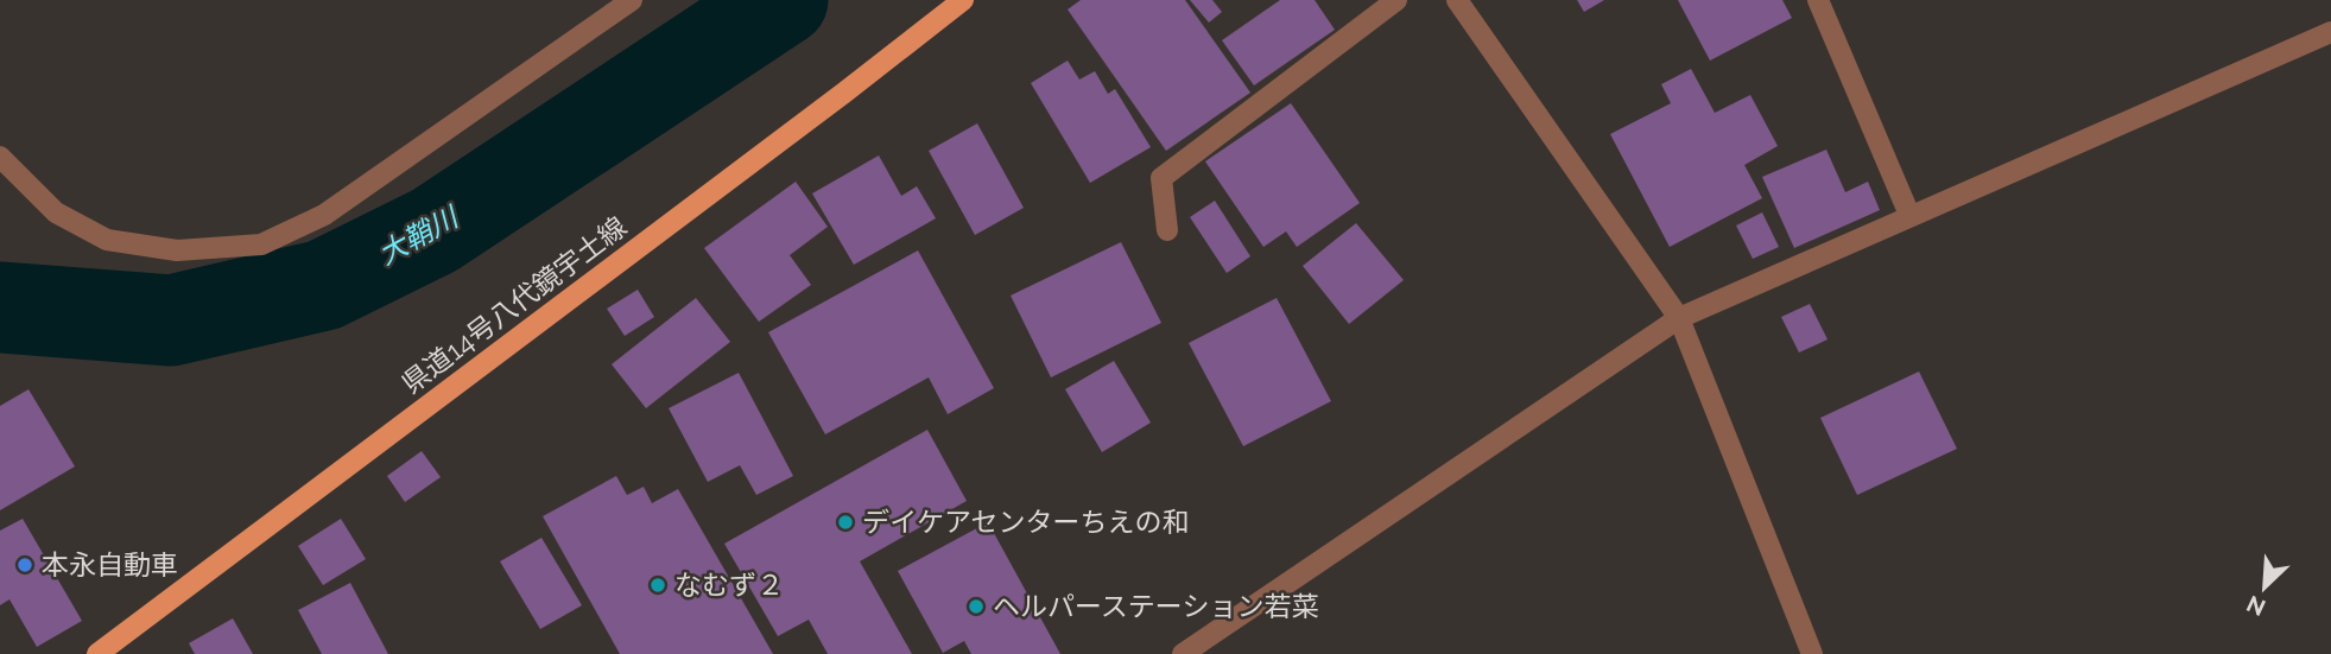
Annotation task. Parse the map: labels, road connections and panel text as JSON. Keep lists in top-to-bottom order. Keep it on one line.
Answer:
{"streets":{"main road":["県道14号八代鏡宇土線"]},"water":["大鞘川"],"places":["デイケアセンターちえの和","本永自動車","なむず２","ヘルパーステーション若菜"],"north":"bottom left"}
